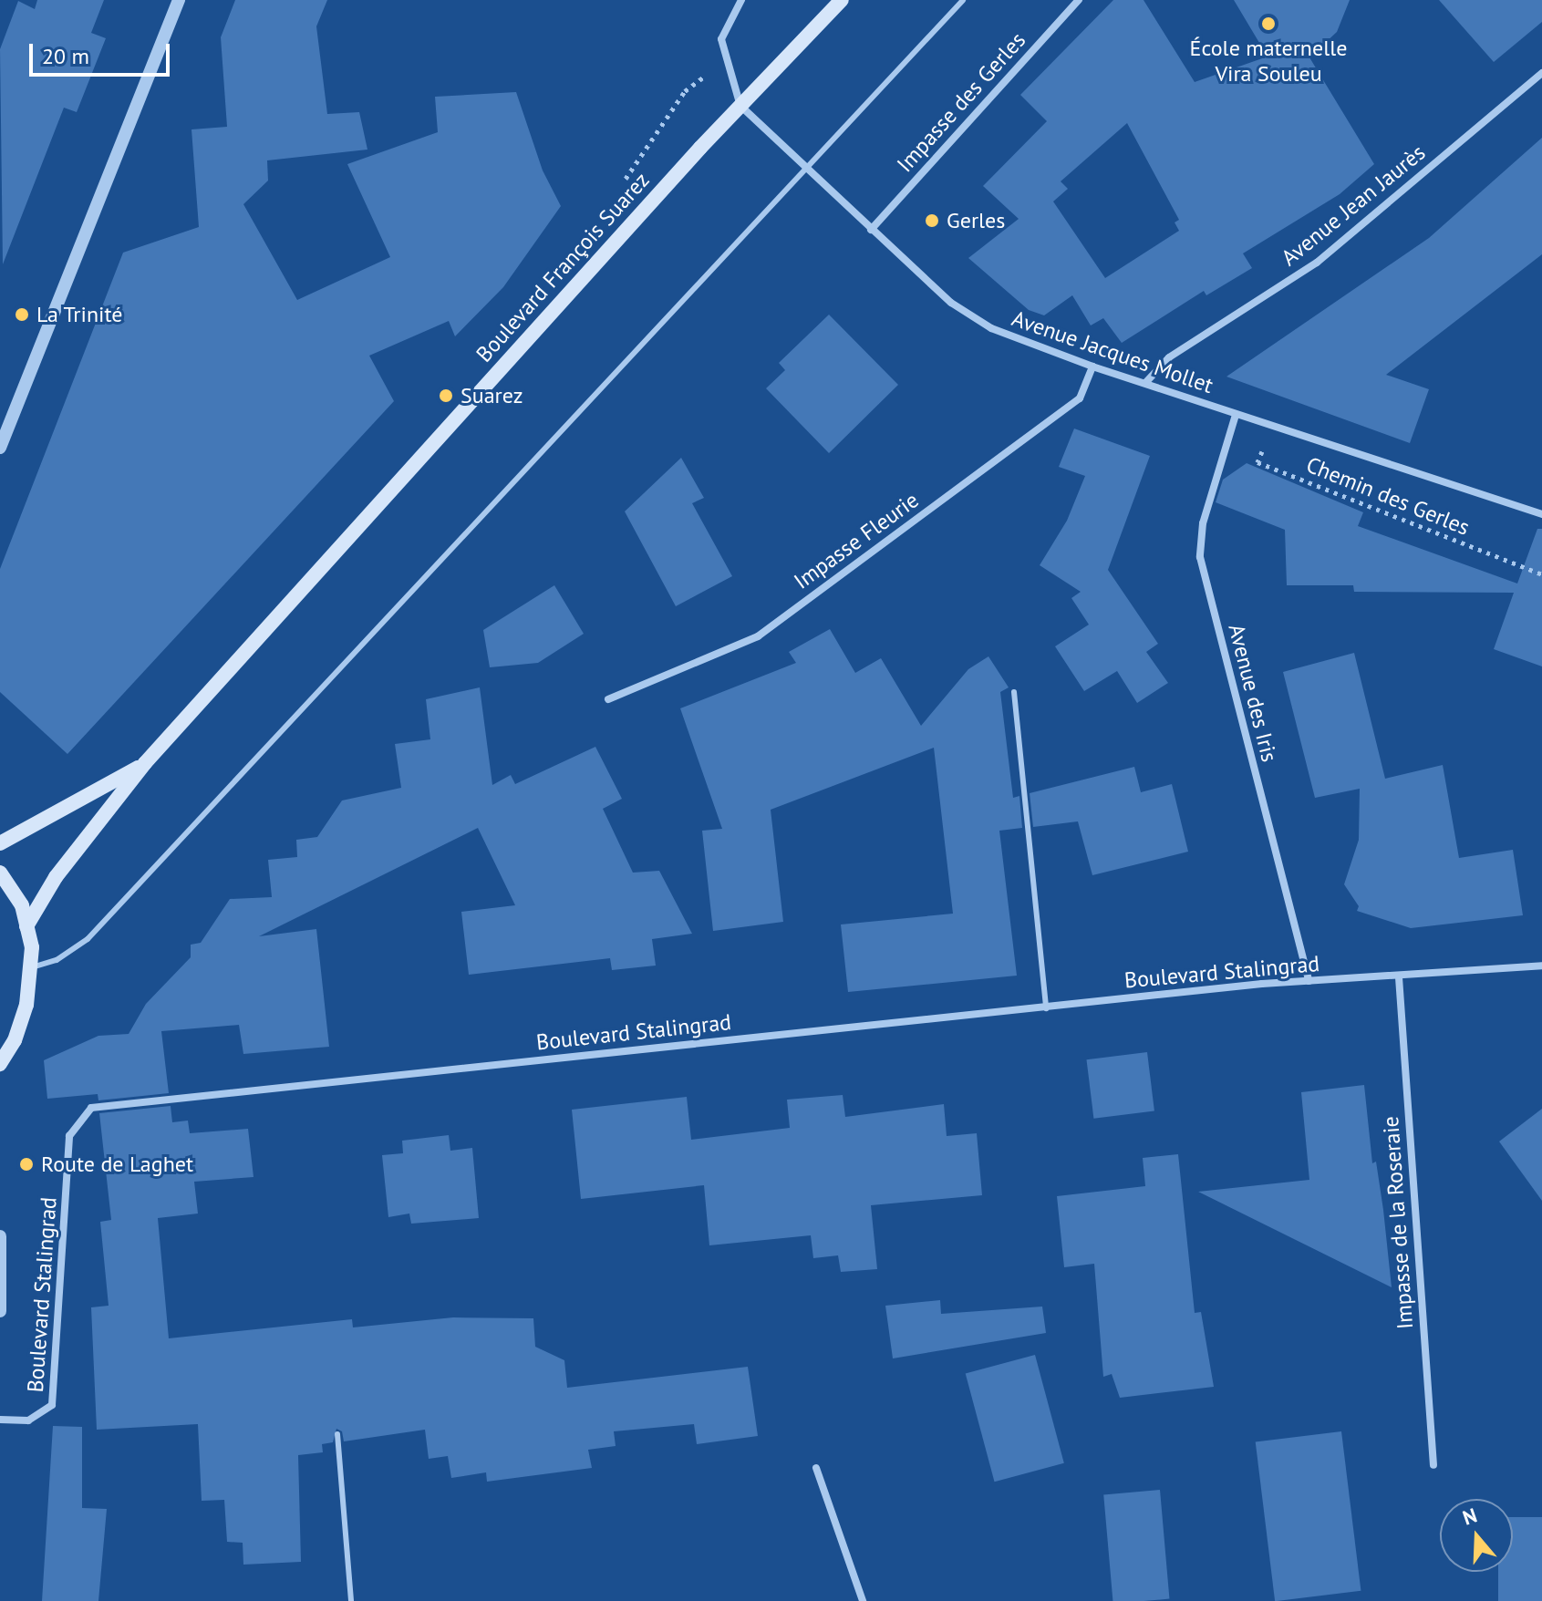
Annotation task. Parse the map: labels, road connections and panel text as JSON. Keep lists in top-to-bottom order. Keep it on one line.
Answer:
{"streets":{"main road":["Boulevard François Suarez"],"street":["Impasse des Gerles","Avenue Jean Jaurès","Avenue Jacques Mollet","Impasse Fleurie","Avenue des Iris","Boulevard Stalingrad","Impasse de la Roseraie"],"path":["Chemin des Gerles"]},"crossings":[["Impasse des Gerles","Avenue Jacques Mollet"],["Avenue Jean Jaurès","Avenue Jacques Mollet"],["Boulevard François Suarez","Avenue Jacques Mollet"],["Avenue Jacques Mollet","Chemin des Gerles"],["Avenue Jacques Mollet","Impasse Fleurie"],["Avenue Jacques Mollet","Avenue des Iris"],["Avenue des Iris","Boulevard Stalingrad"],["Boulevard Stalingrad","Impasse de la Roseraie"]],"places":["École maternelle Vira Souleu","Gerles","La Trinité","Suarez","Route de Laghet"],"scale_bar":"20 m","north":"top"}
